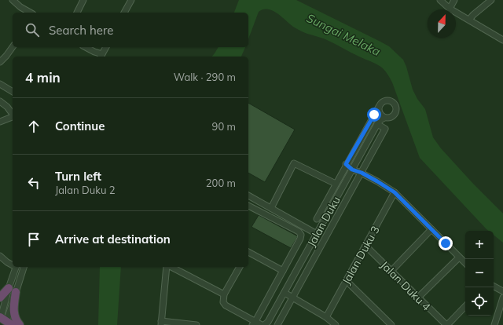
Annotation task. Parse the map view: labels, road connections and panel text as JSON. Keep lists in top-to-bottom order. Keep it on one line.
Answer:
{"streets":{"street":["Jalan Duku","Jalan Duku 3","Jalan Duku 4"]},"crossings":[["Jalan Duku 3","Jalan Duku 4"]],"water":["Sungai Melaka"],"north":"top","page":{"search":"Search here","heading":["4 min","Walk · 290 m"],"list":[["Continue","90 m"],["Turn left","Jalan Duku 2","200 m"],"Arrive at destination"],"map_buttons":["+","−"]}}
